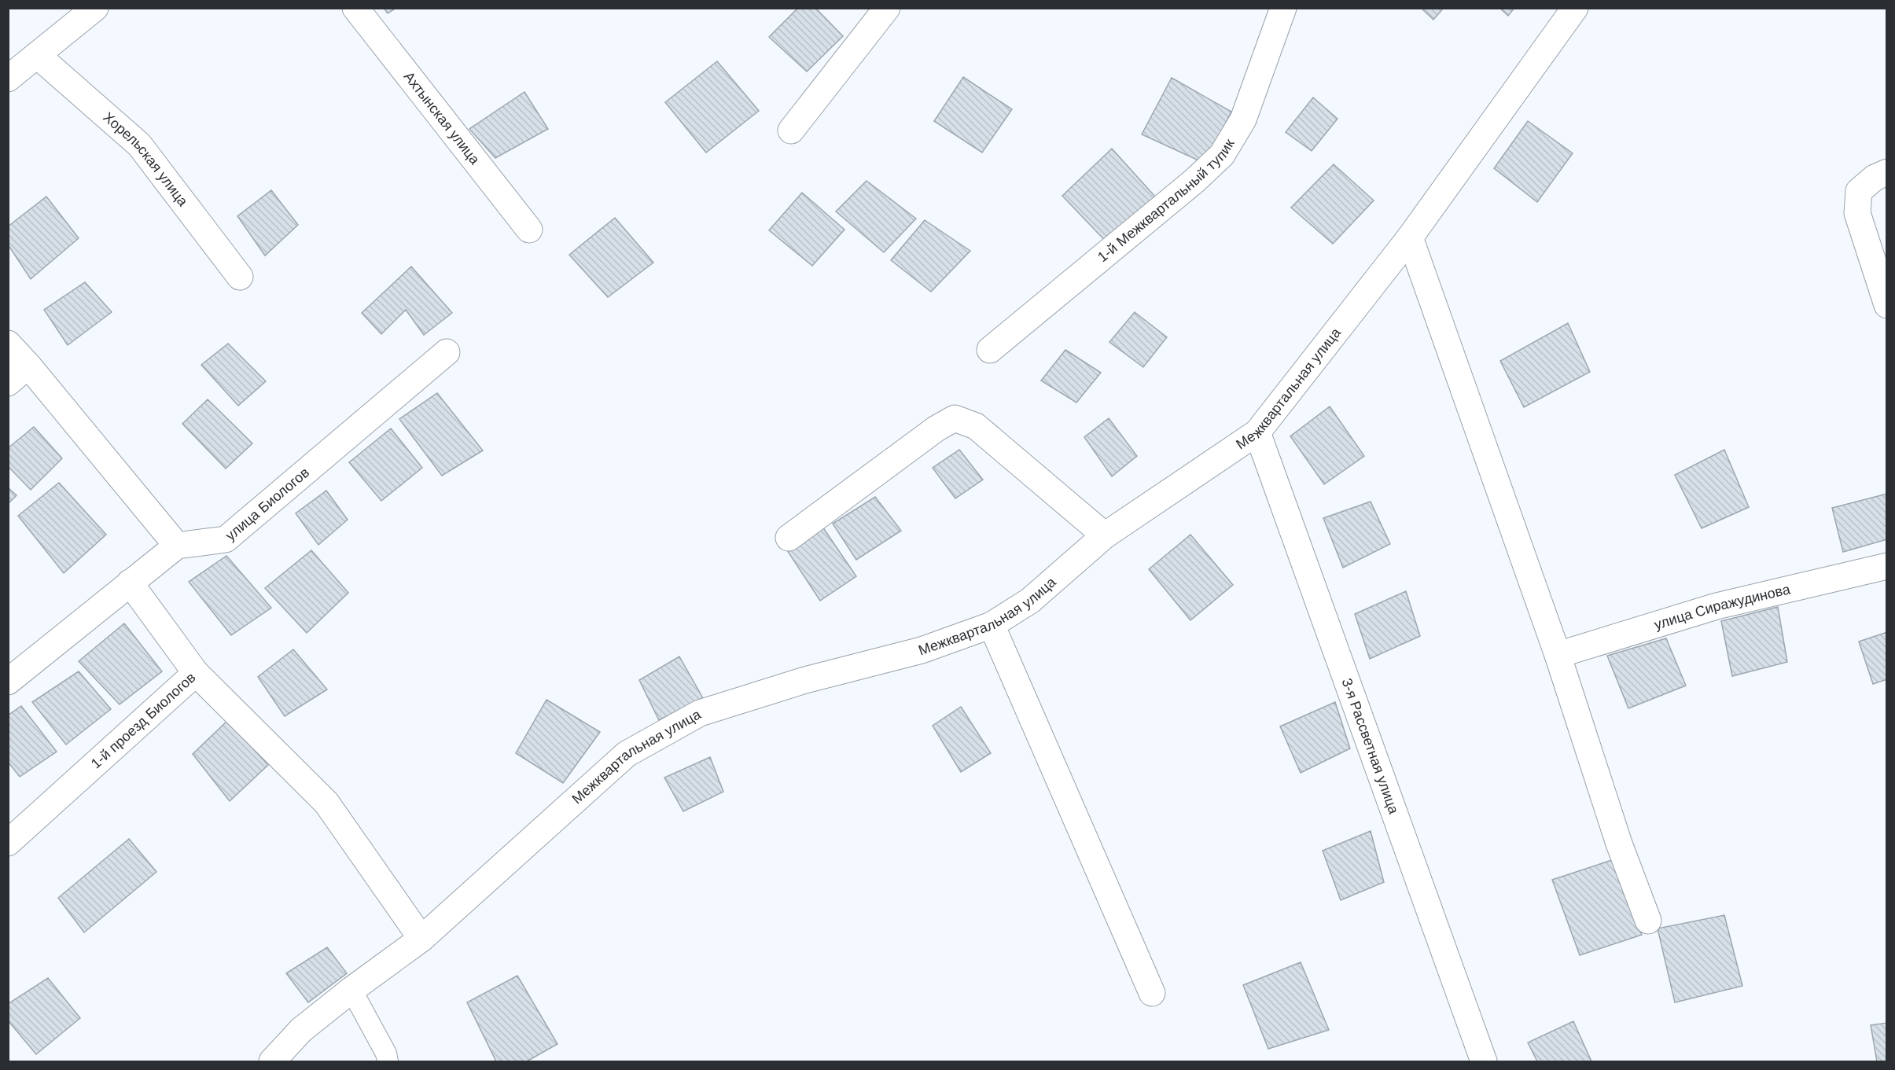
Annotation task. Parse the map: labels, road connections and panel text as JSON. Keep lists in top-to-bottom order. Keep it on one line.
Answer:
{"streets":{"street":["Ахтынская улица","Хорельская улица","1-й Межквартальный тупик","Межквартальная улица","улица Биологов","улица Сиражудинова","1-й проезд Биологов","3-я Рассветная улица"]},"crossings":[["Межквартальная улица","3-я Рассветная улица"]]}
